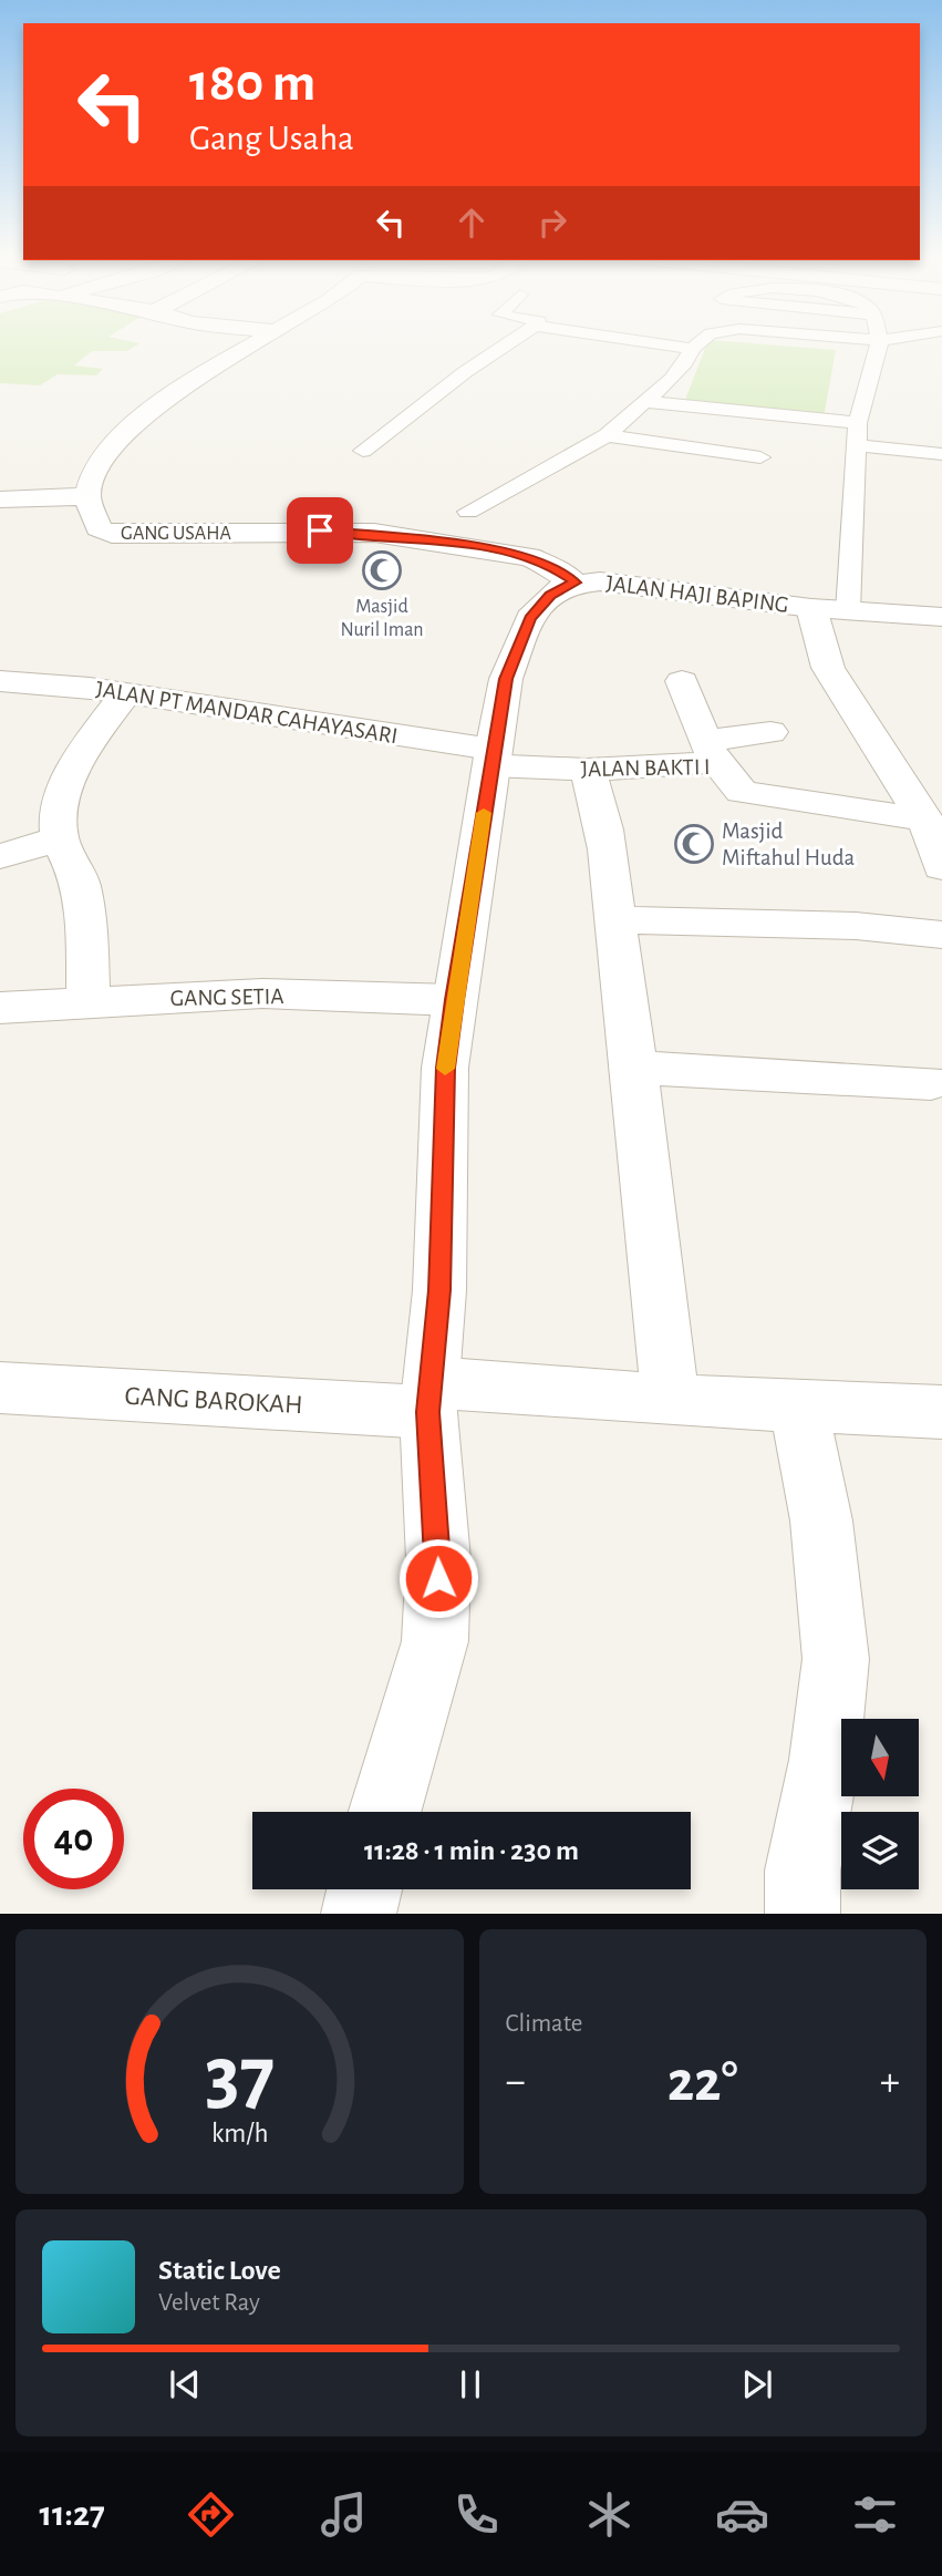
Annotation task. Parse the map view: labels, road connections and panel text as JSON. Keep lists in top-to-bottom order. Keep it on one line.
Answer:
{"streets":{"street":["GANG USAHA","JALAN HAJI BAPING","JALAN PT MANDAR CAHAYASARI","JALAN BAKTI I","GANG SETIA","GANG BAROKAH"]},"crossings":[["GANG USAHA","JALAN HAJI BAPING"],["JALAN HAJI BAPING","JALAN PT MANDAR CAHAYASARI"],["JALAN HAJI BAPING","JALAN BAKTI I"],["JALAN HAJI BAPING","GANG SETIA"],["JALAN HAJI BAPING","GANG BAROKAH"],["JALAN PT MANDAR CAHAYASARI","JALAN BAKTI I"]],"places":{"mosque":["Masjid Nuril Iman","Masjid Miftahul Huda"]},"north":"bottom","page":{"turn":["180 m","Gang Usaha"],"limit":"40","trip":"11:28 · 1 min · 230 m","tile":"Climate","heat":["−","22°","+"],"song":["Static Love","Velvet Ray"],"tabs":"11:27","gauge":["37","km/h"]}}
